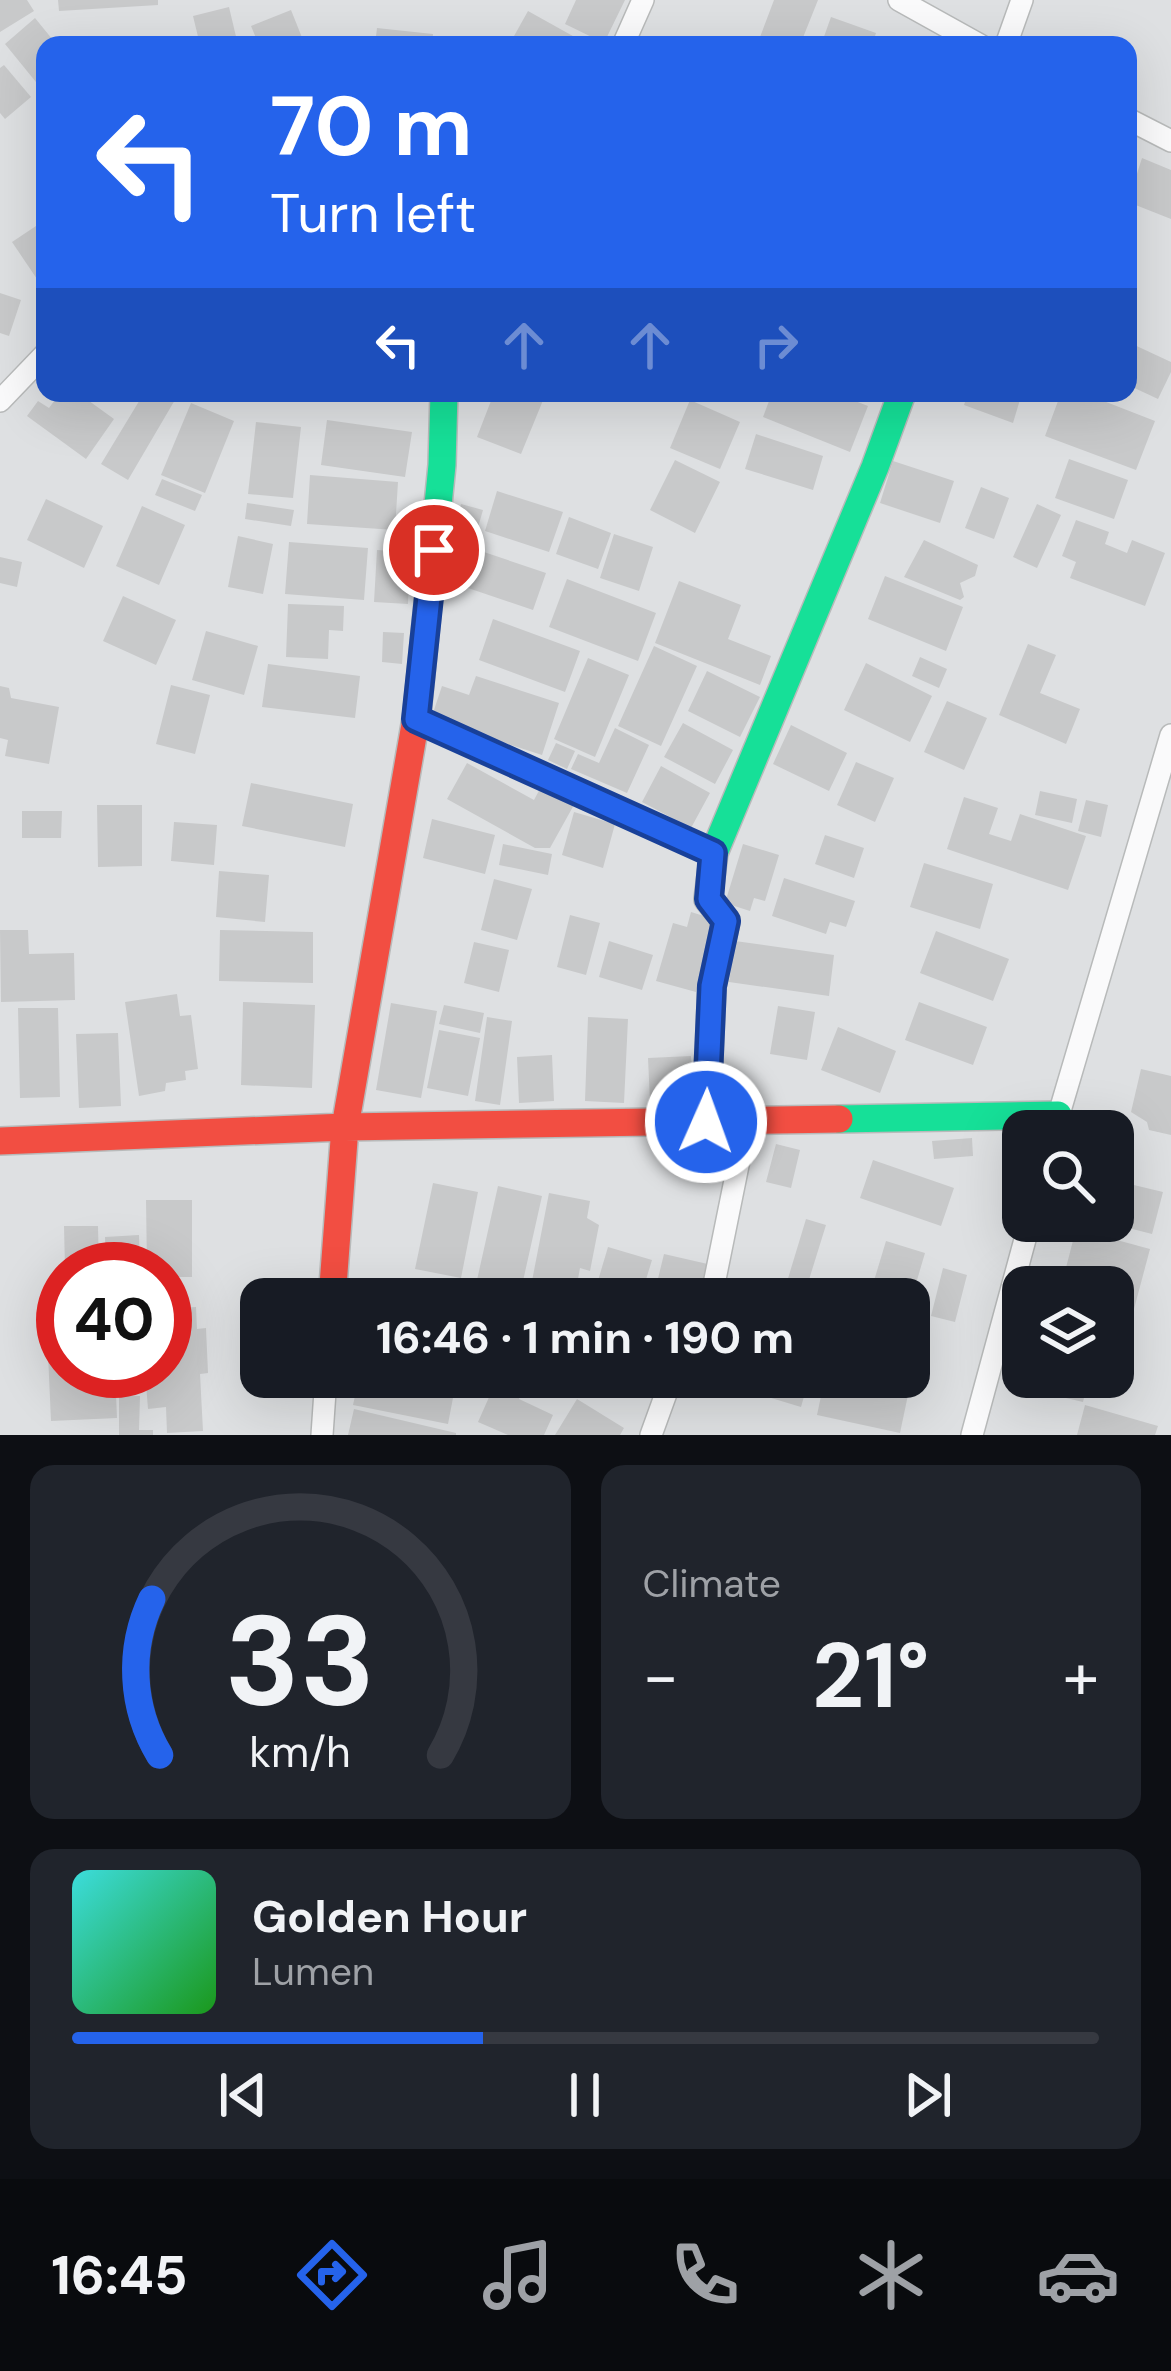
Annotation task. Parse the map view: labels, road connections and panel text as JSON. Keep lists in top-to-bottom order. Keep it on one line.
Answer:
{"page":{"turn":["70 m","Turn left"],"limit":"40","trip":"16:46 · 1 min · 190 m","tile":"Climate","heat":["−","21°","+"],"song":["Golden Hour","Lumen"],"tabs":"16:45","gauge":["33","km/h"]}}
